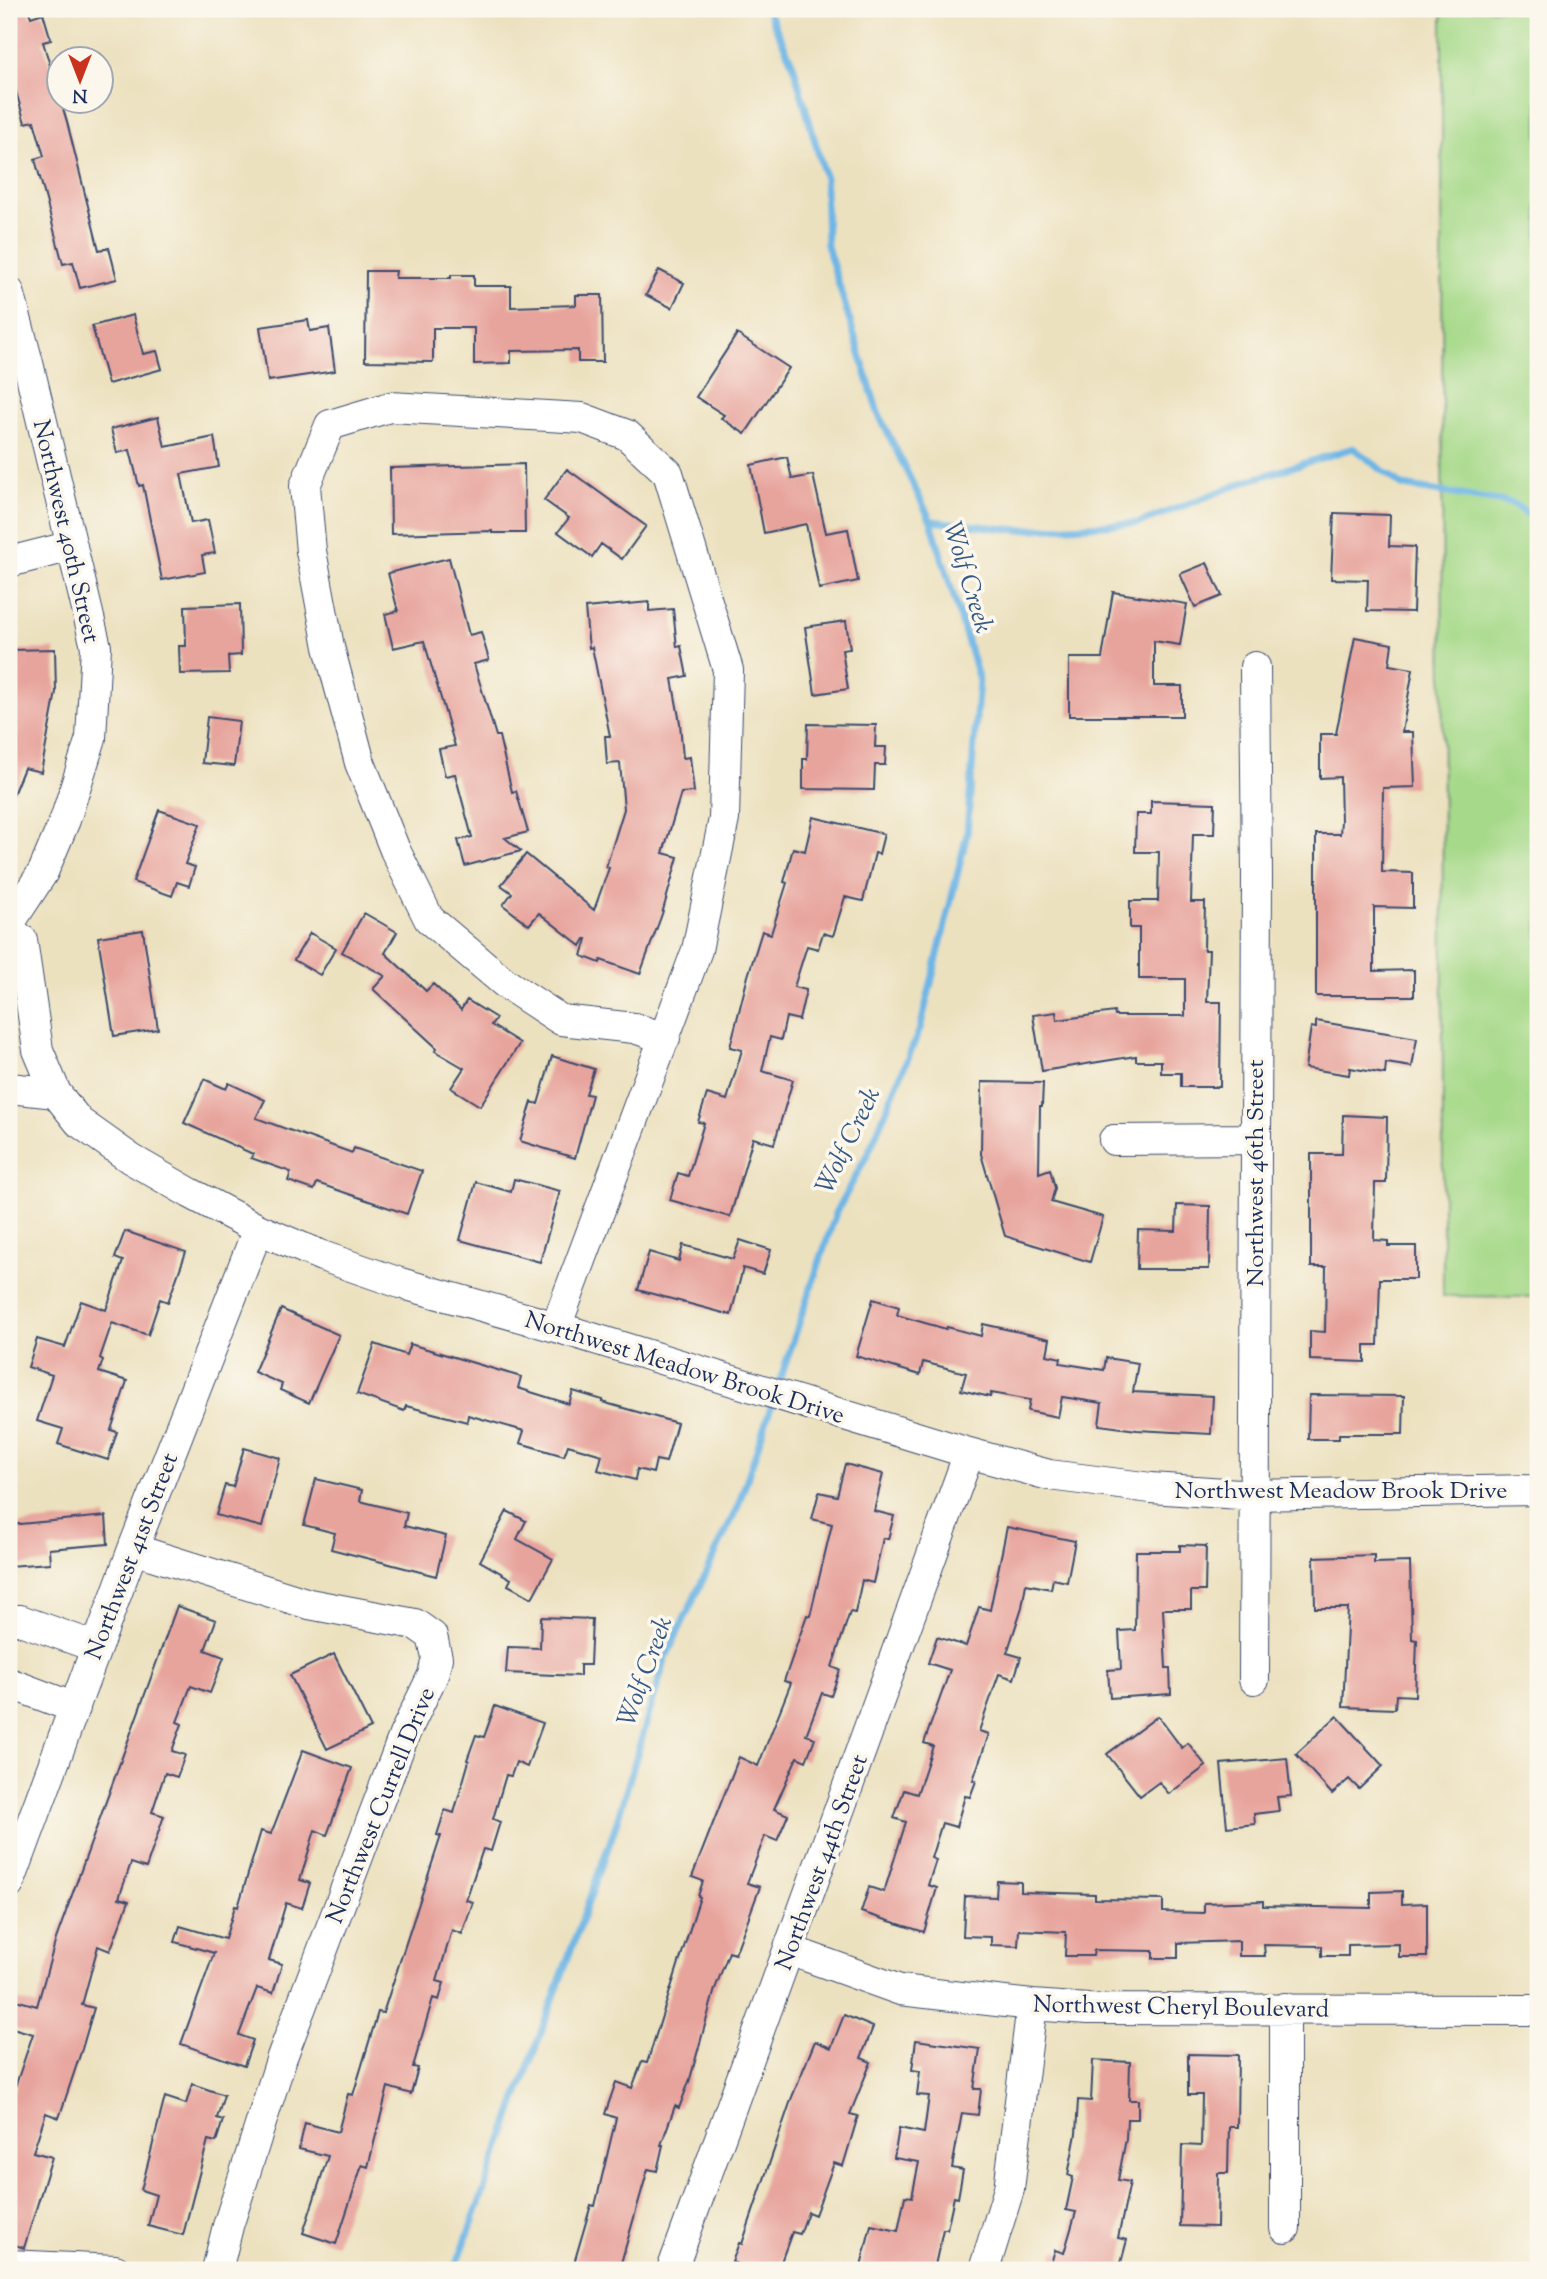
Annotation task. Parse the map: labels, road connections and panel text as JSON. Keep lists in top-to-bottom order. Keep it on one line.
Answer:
{"streets":{"street":["Northwest 40th Street","Northwest 46th Street","Northwest Meadow Brook Drive","Northwest 41st Street","Northwest Currell Drive","Northwest 44th Street","Northwest Cheryl Boulevard"]},"crossings":[["Northwest 40th Street","Northwest Meadow Brook Drive"],["Northwest 46th Street","Northwest Meadow Brook Drive"],["Northwest Meadow Brook Drive","Northwest 41st Street"],["Northwest Meadow Brook Drive","Northwest 44th Street"],["Northwest 41st Street","Northwest Currell Drive"],["Northwest 44th Street","Northwest Cheryl Boulevard"]],"water":["Wolf Creek"],"north":"bottom"}
